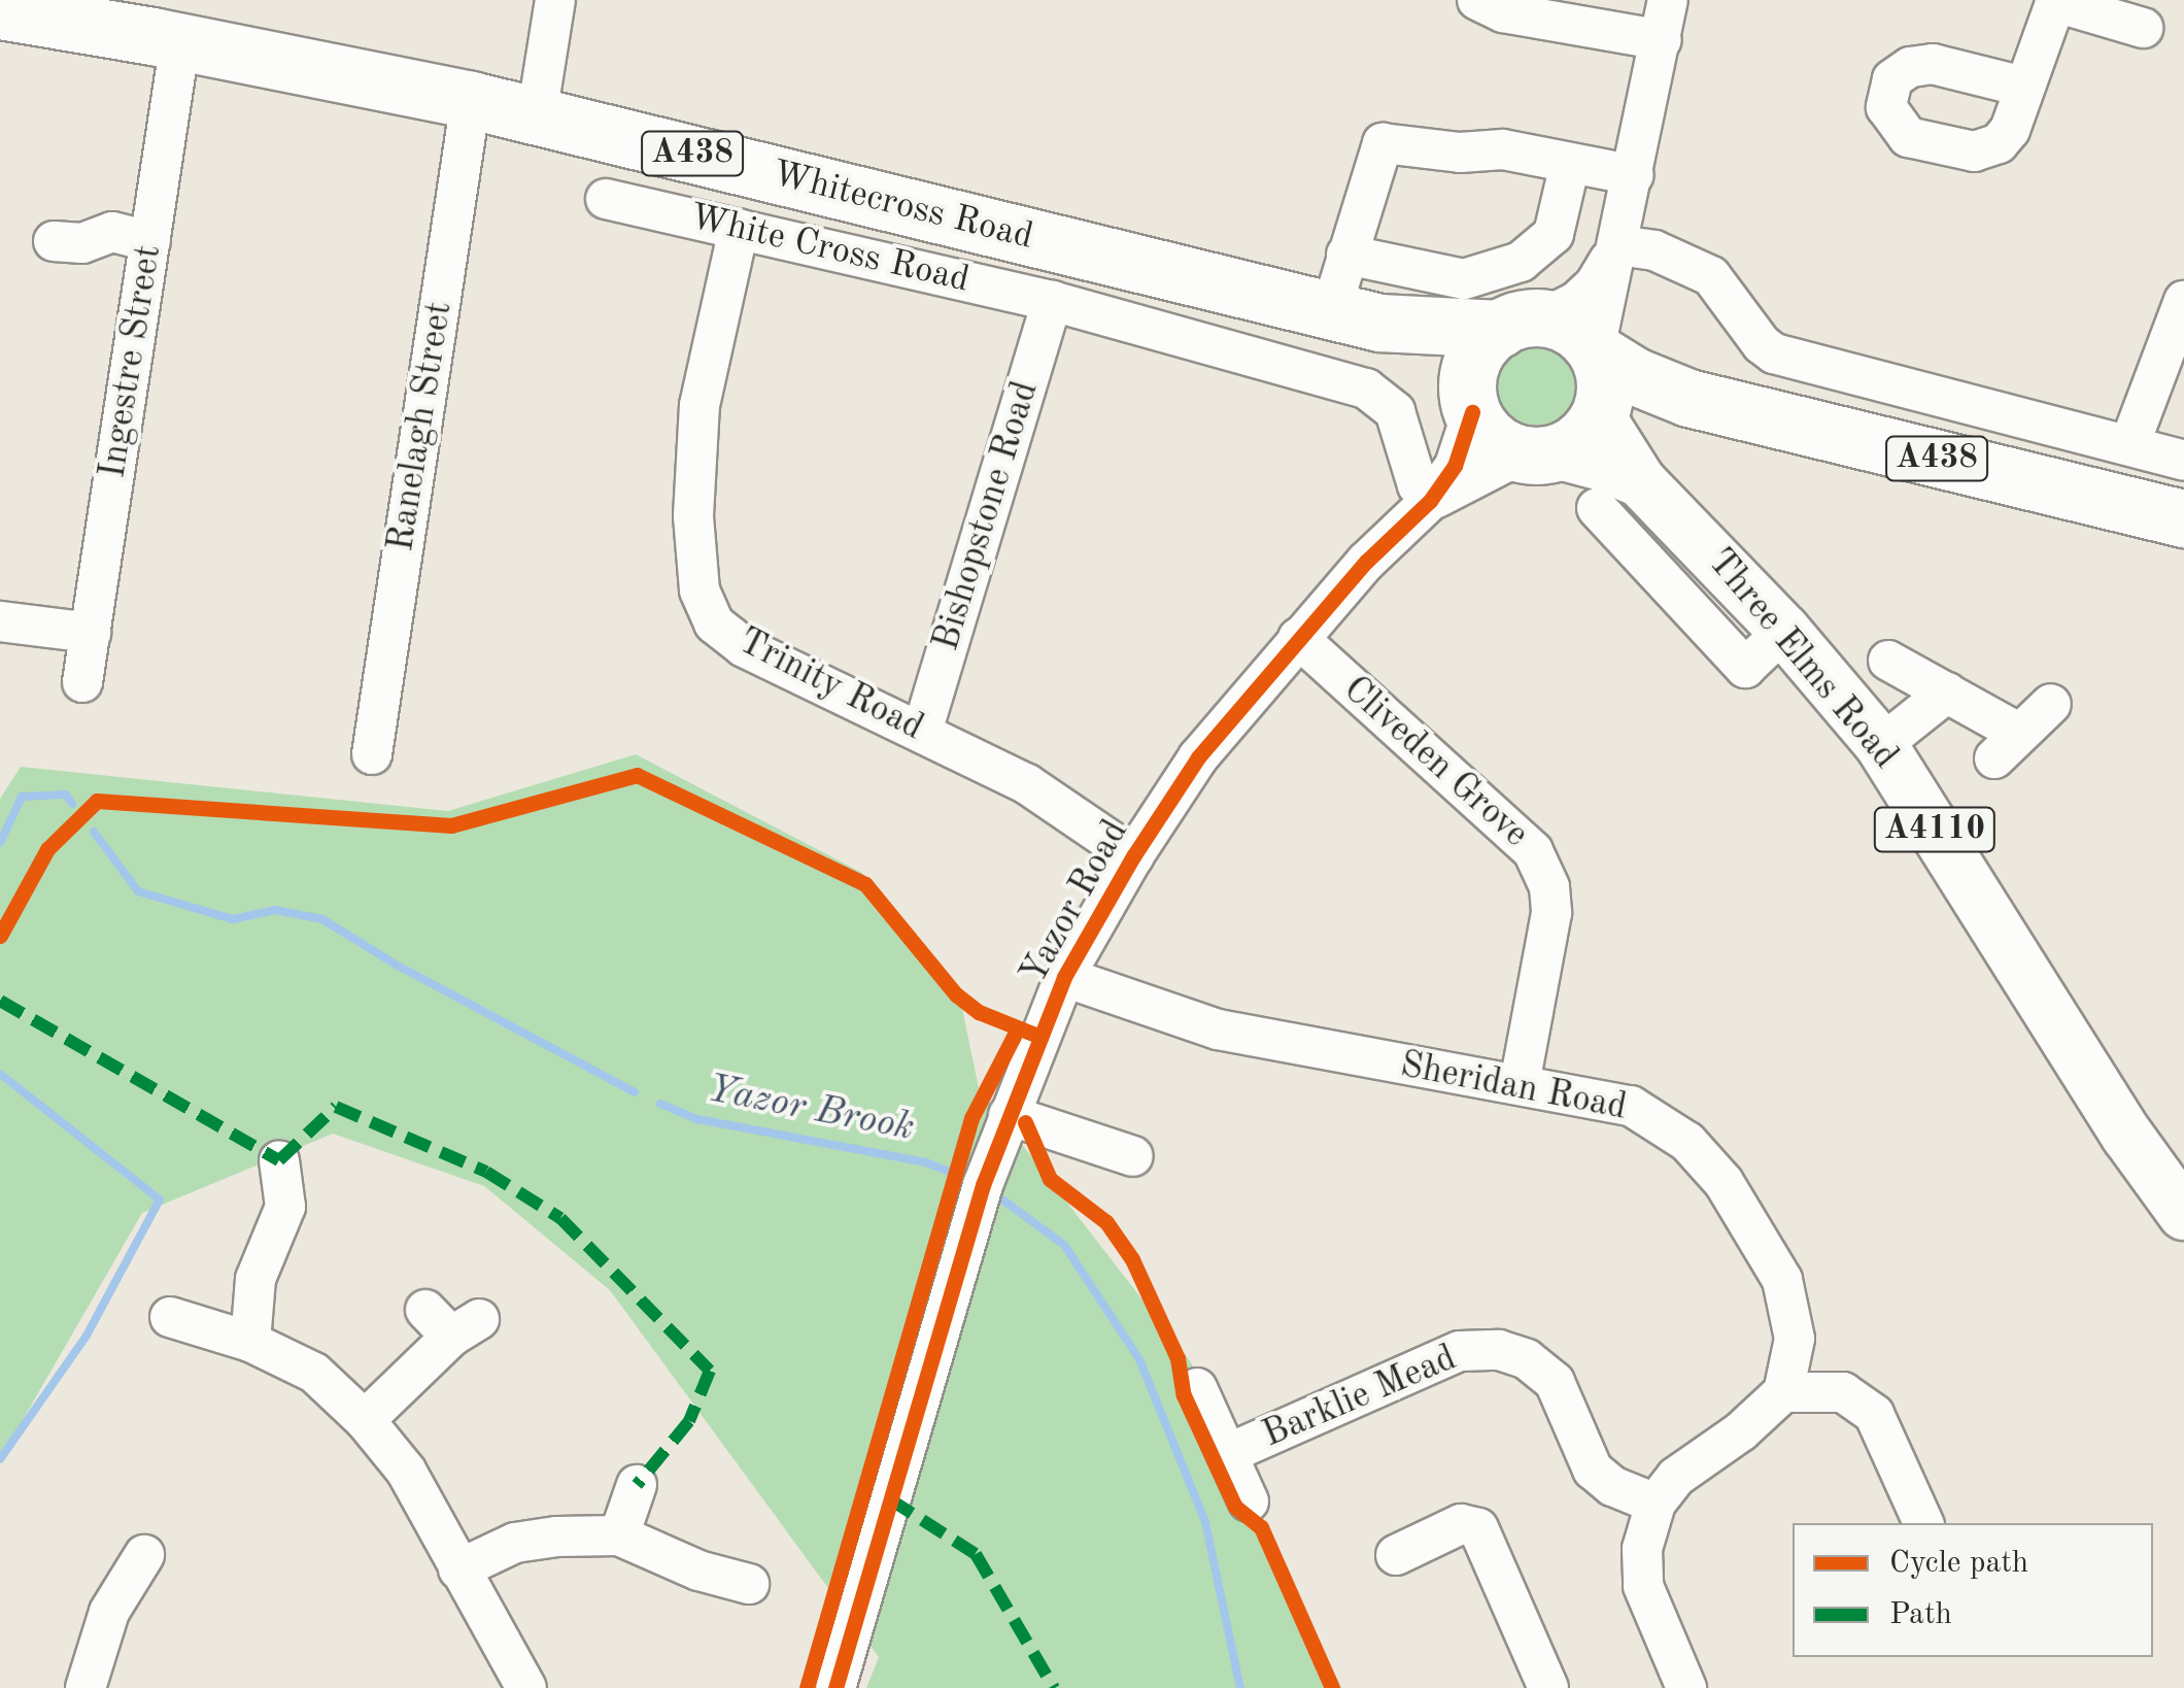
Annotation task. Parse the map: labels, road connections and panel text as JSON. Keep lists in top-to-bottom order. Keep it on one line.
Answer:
{"streets":{"highway":["A438","Whitecross Road"],"main road":["Three Elms Road","A4110"],"street":["White Cross Road","Ingestre Street","Ranelagh Street","Bishopstone Road","Trinity Road","Cliveden Grove","Yazor Road","Sheridan Road","Barklie Mead"]},"crossings":[["A438","Whitecross Road"],["A438","Three Elms Road"],["A438","Yazor Road"],["Whitecross Road","Ingestre Street"],["Whitecross Road","Ranelagh Street"],["Whitecross Road","Three Elms Road"],["Whitecross Road","Yazor Road"],["White Cross Road","Bishopstone Road"],["White Cross Road","Trinity Road"],["White Cross Road","Yazor Road"],["Bishopstone Road","Trinity Road"],["Three Elms Road","Yazor Road"],["Trinity Road","Yazor Road"],["Cliveden Grove","Yazor Road"],["Cliveden Grove","Sheridan Road"],["Yazor Road","Sheridan Road"]],"water":["Yazor Brook"],"legend":["Cycle path","Path"]}
